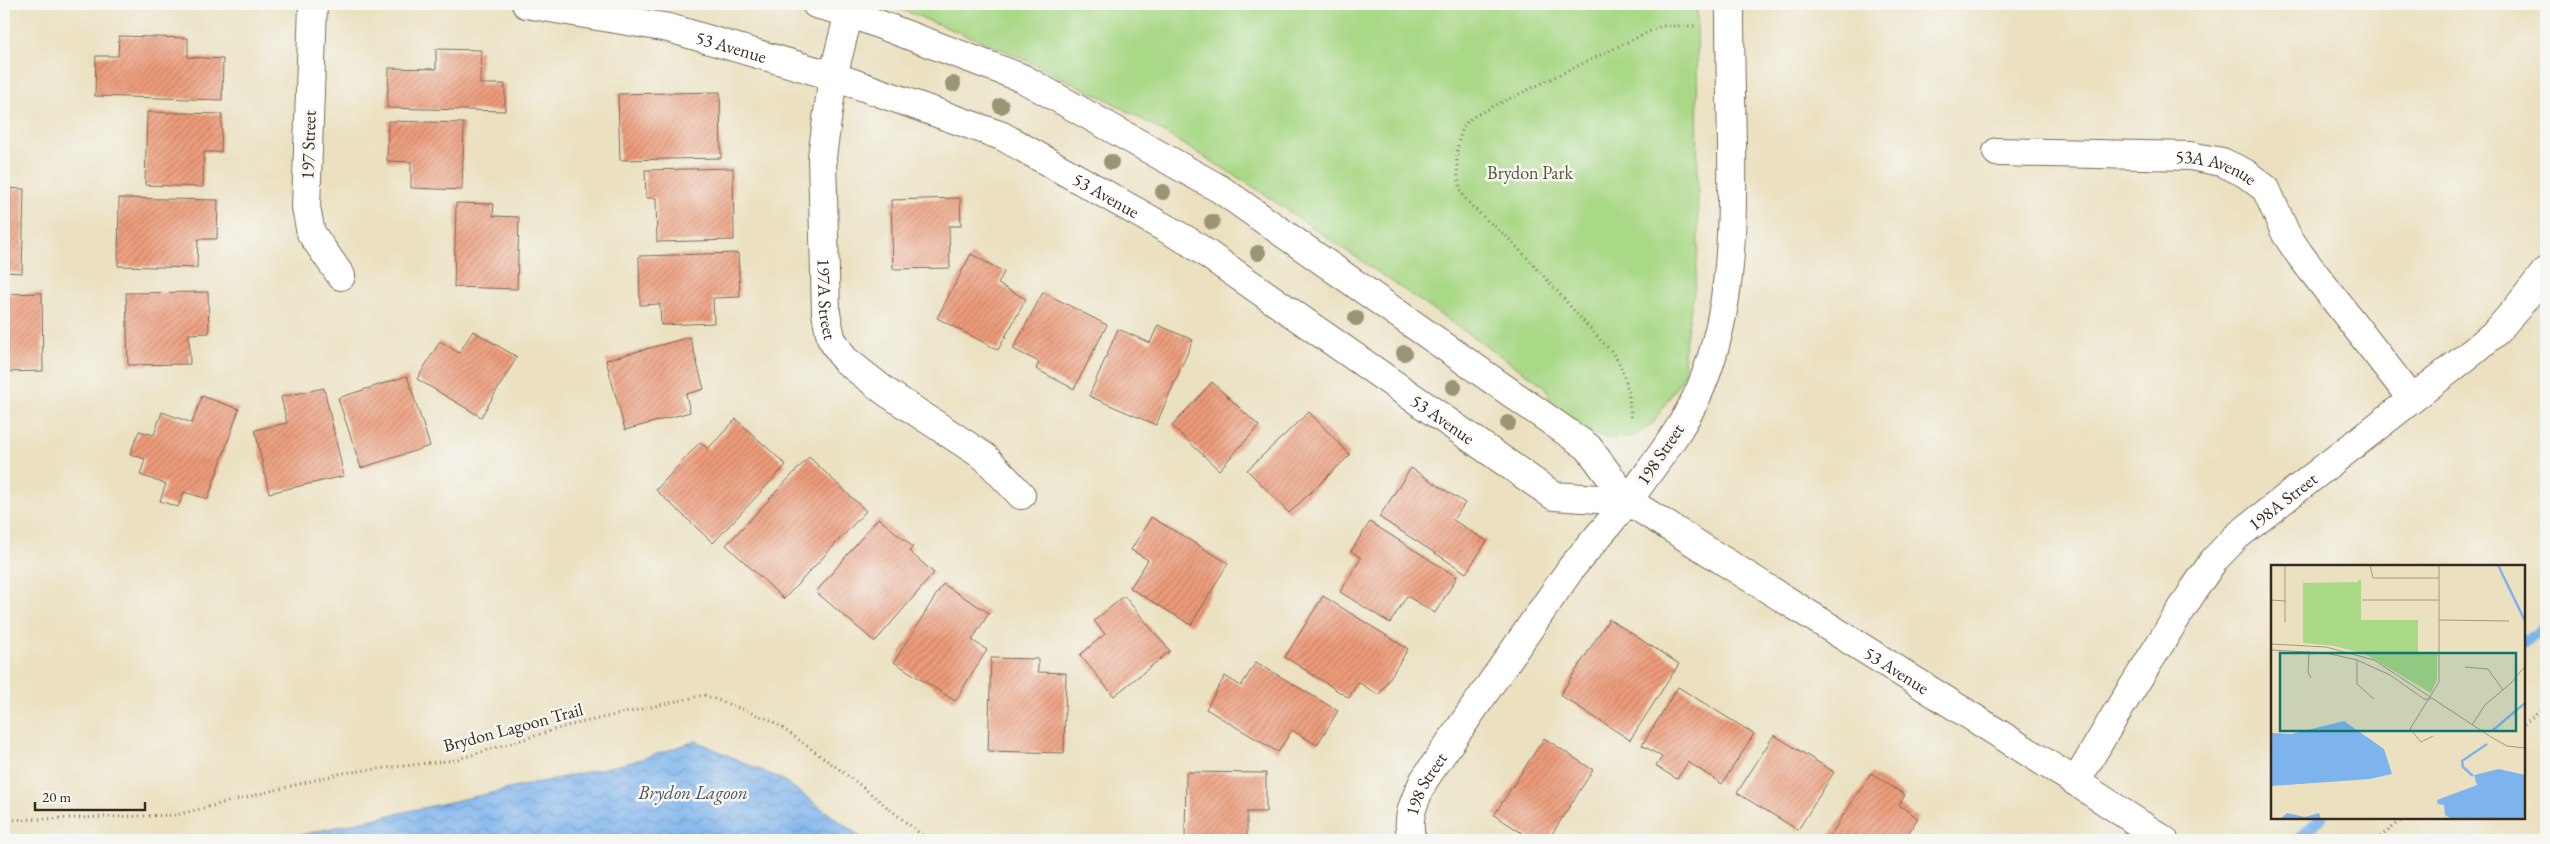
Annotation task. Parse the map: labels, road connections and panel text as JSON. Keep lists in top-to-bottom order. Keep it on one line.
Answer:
{"streets":{"street":["53 Avenue","197 Street","53A Avenue","197A Street","198 Street","198A Street"],"path":["Brydon Lagoon Trail"]},"crossings":[["53 Avenue","197A Street"],["53 Avenue","198 Street"],["53 Avenue","198A Street"],["53A Avenue","198A Street"]],"water":["Brydon Lagoon"],"parks":["Brydon Park"],"scale_bar":"20 m"}
